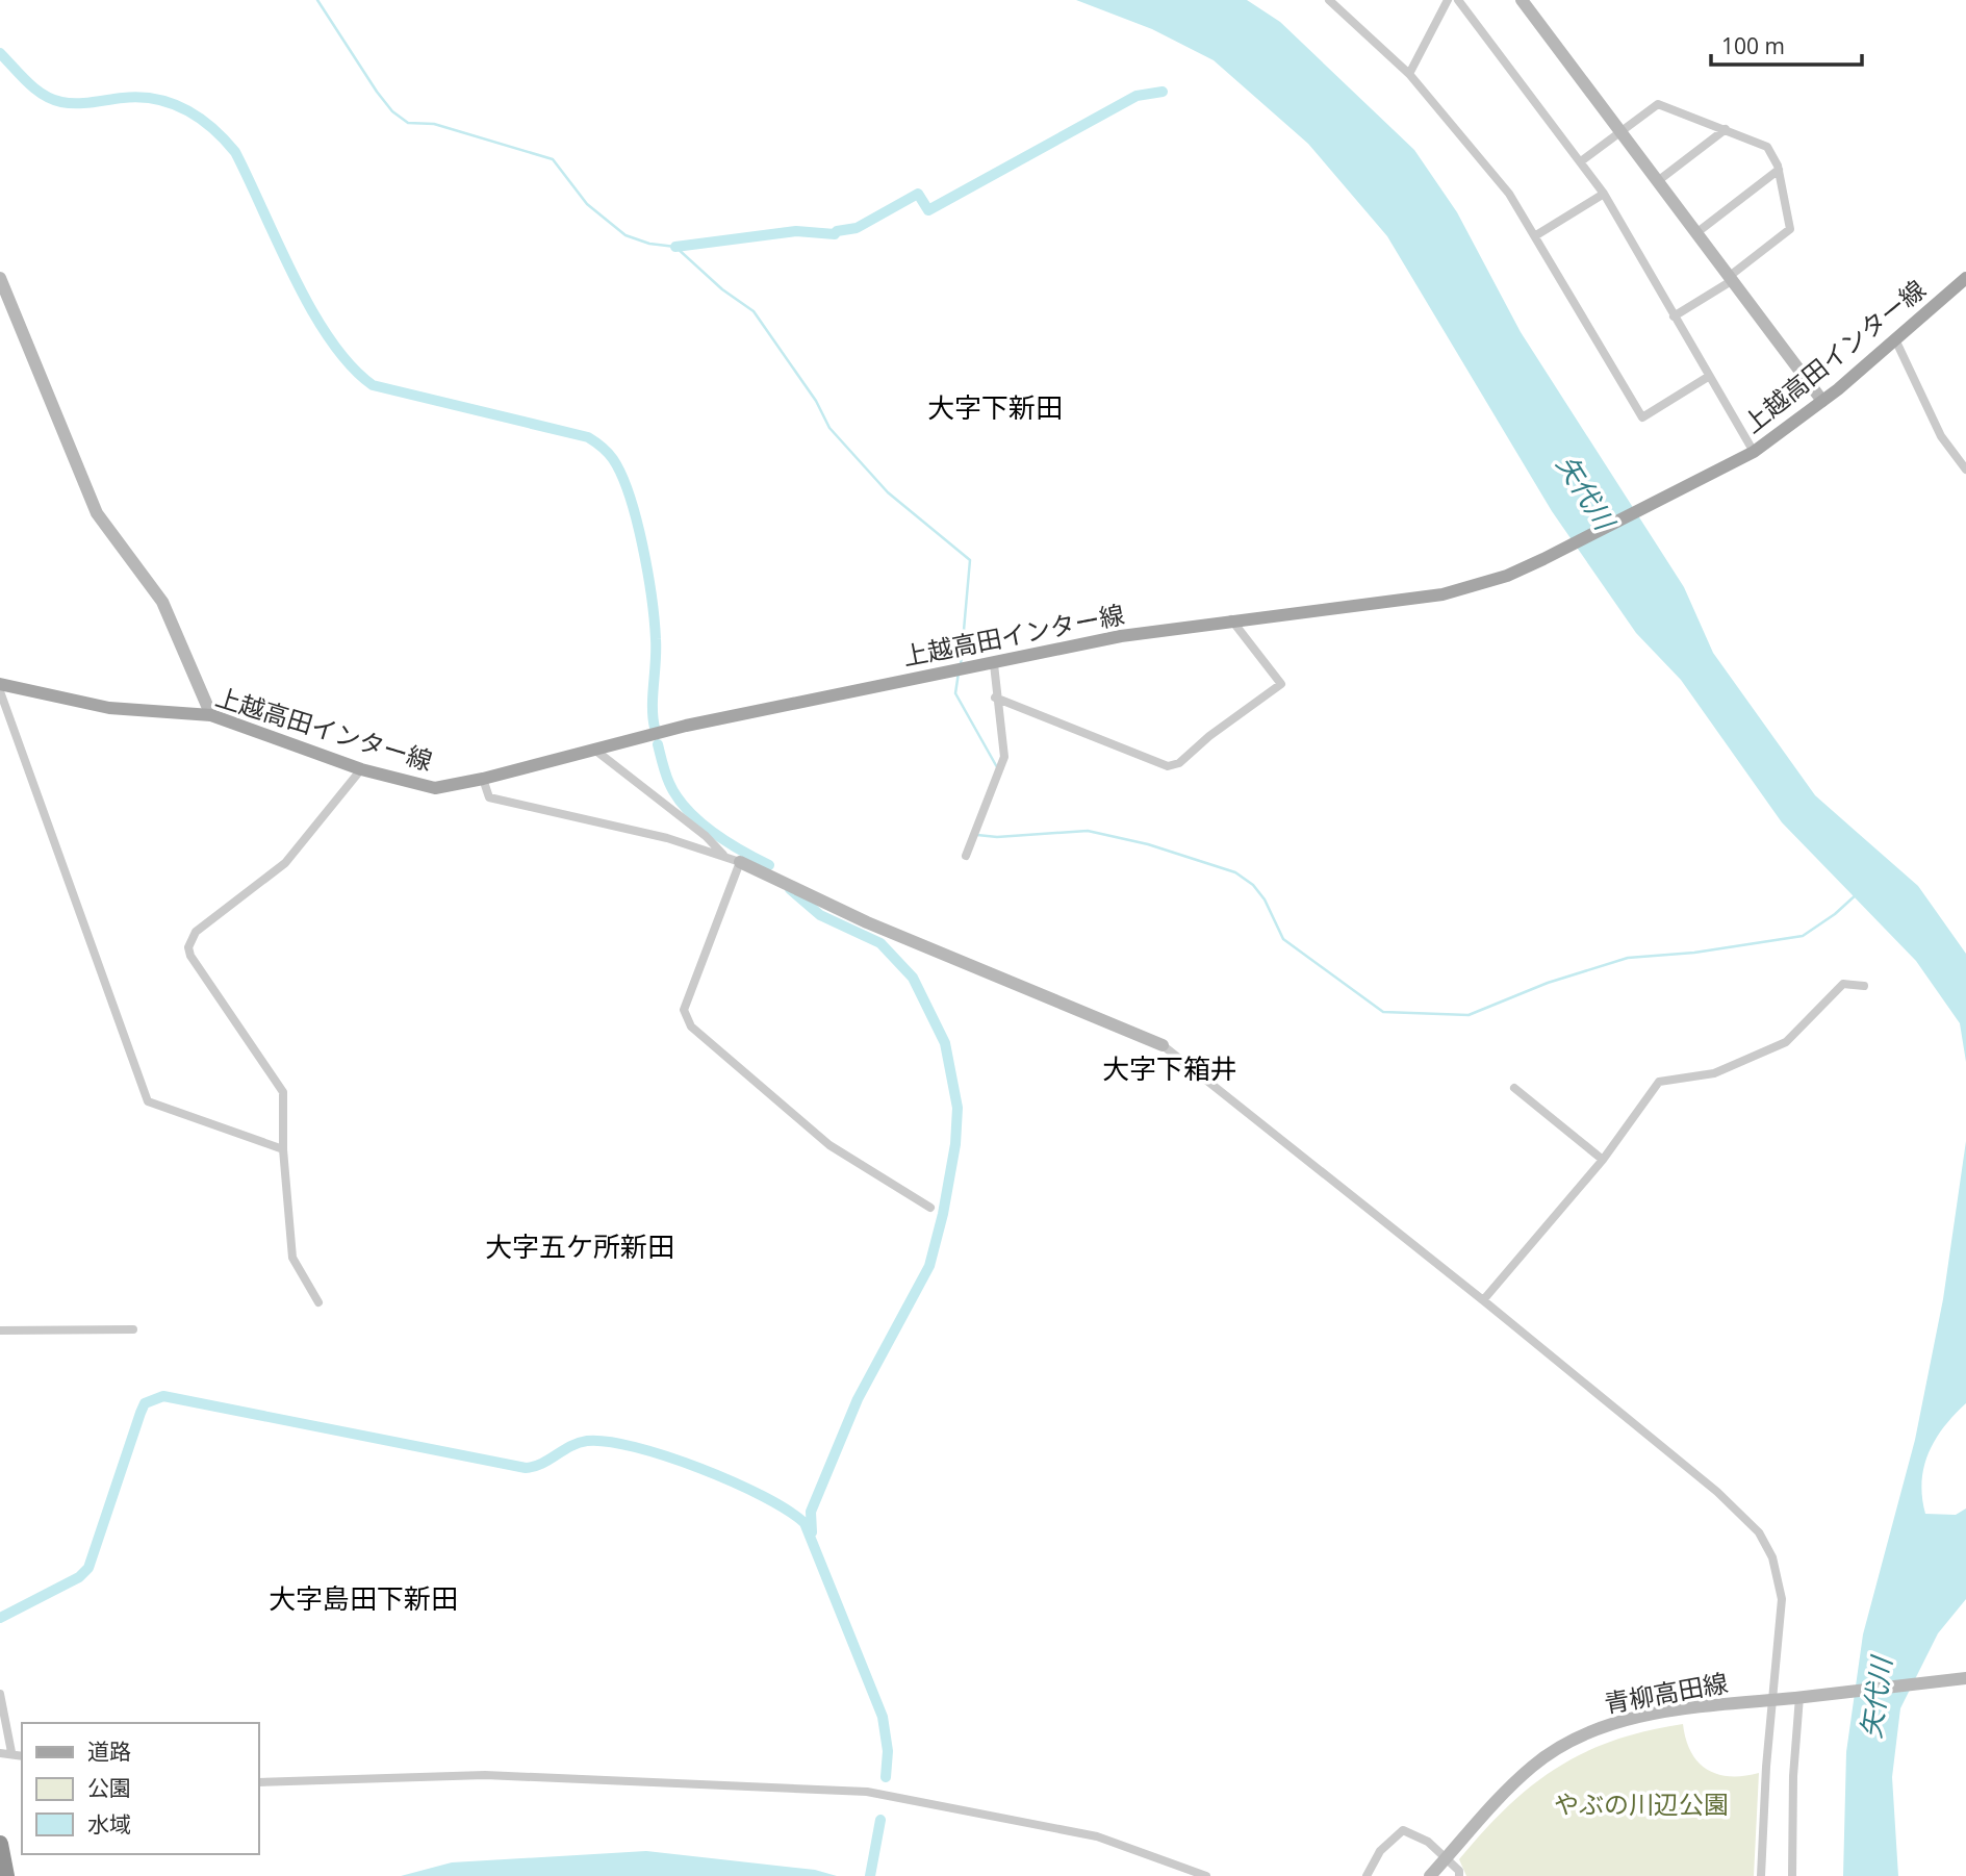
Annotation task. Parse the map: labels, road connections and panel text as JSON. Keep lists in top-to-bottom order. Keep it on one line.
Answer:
{"streets":{"main road":["上越高田インター線"],"street":["青柳高田線"]},"districts":["大字下新田","大字下箱井","大字五ケ所新田","大字島田下新田"],"water":["矢代川"],"parks":["やぶの川辺公園"],"legend":["道路","公園","水域"],"scale_bar":"100 m"}
